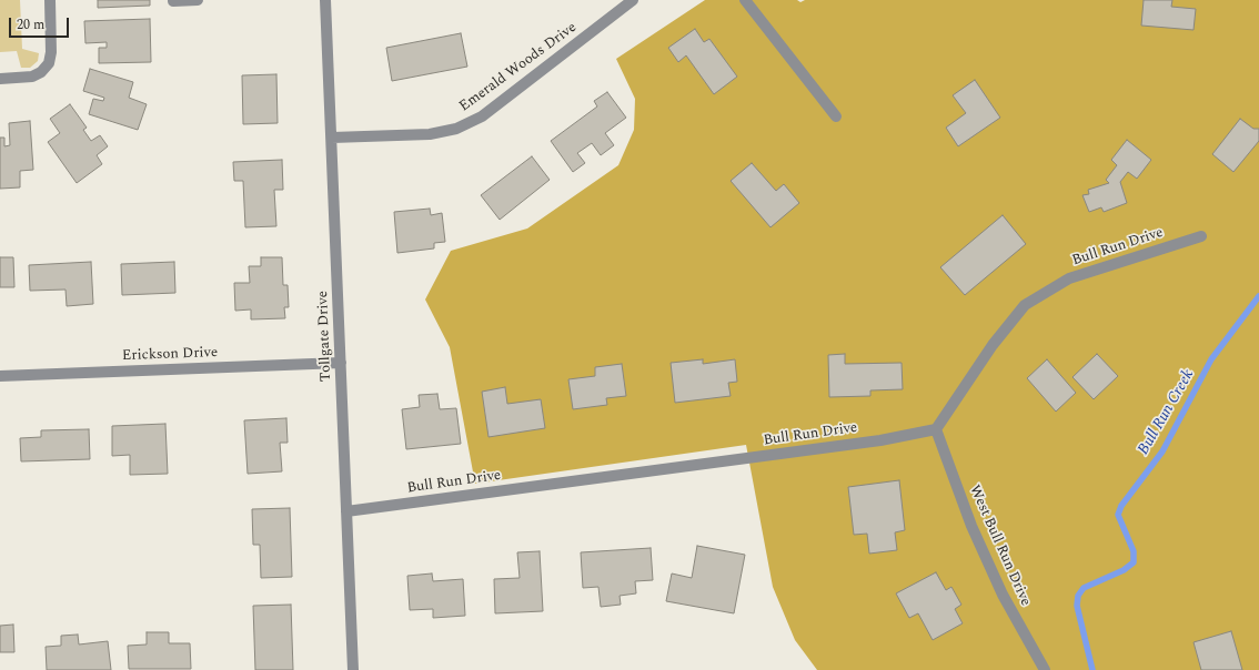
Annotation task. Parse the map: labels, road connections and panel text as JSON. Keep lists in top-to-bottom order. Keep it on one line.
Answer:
{"streets":{"street":["Emerald Woods Drive","Bull Run Drive","Tollgate Drive","Erickson Drive","West Bull Run Drive"]},"crossings":[["Emerald Woods Drive","Tollgate Drive"],["Bull Run Drive","Tollgate Drive"],["Bull Run Drive","West Bull Run Drive"],["Tollgate Drive","Erickson Drive"]],"water":["Bull Run Creek"],"scale_bar":"20 m"}
